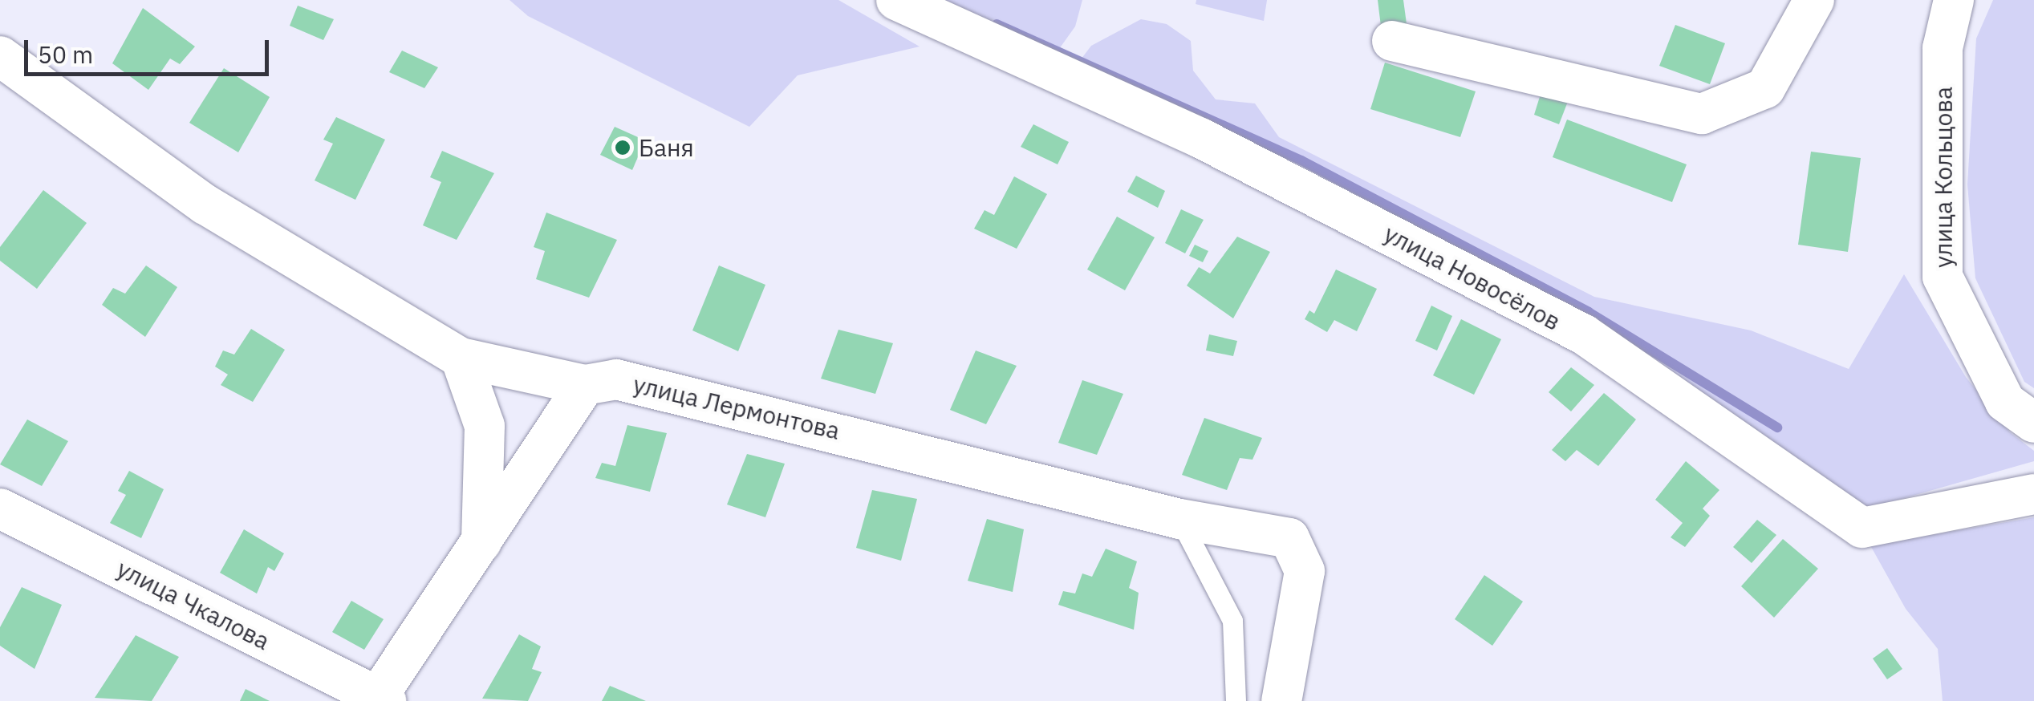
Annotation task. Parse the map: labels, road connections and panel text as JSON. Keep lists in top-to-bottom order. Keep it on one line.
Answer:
{"streets":{"street":["улица Кольцова","улица Новосёлов","улица Лермонтова","улица Чкалова"]},"places":["Баня"],"scale_bar":"50 m"}
